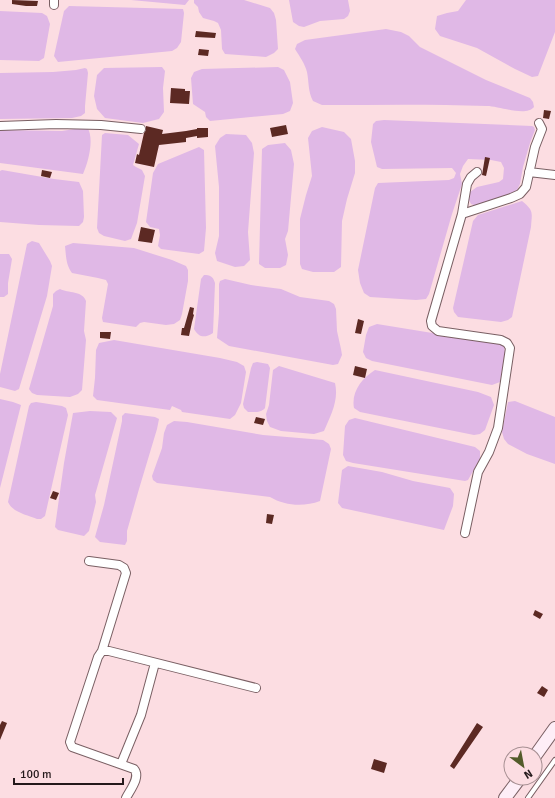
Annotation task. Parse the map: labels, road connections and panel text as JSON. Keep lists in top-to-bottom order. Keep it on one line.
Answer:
{"scale_bar":"100 m","north":"bottom right"}
